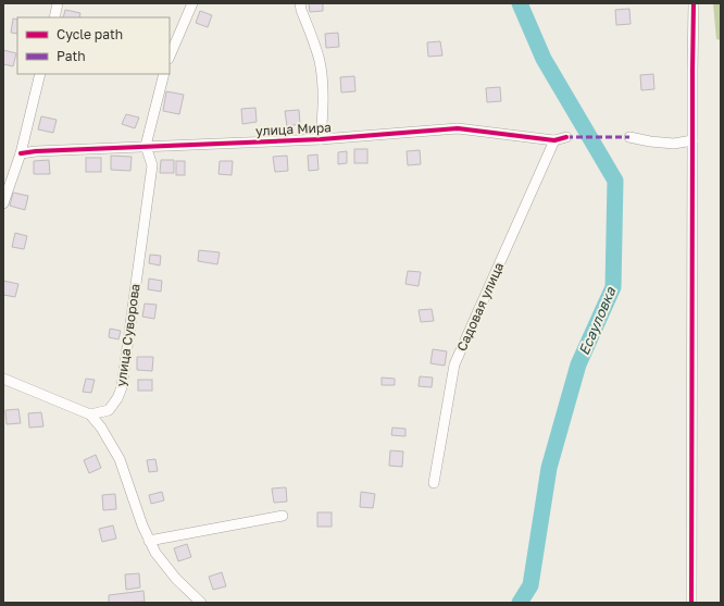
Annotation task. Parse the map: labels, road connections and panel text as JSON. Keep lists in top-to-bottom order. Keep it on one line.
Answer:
{"streets":{"street":["улица Мира","Садовая улица","улица Суворова"]},"crossings":[["улица Мира","Садовая улица"],["улица Мира","улица Суворова"]],"water":["Есауловка"],"legend":["Cycle path","Path"]}
